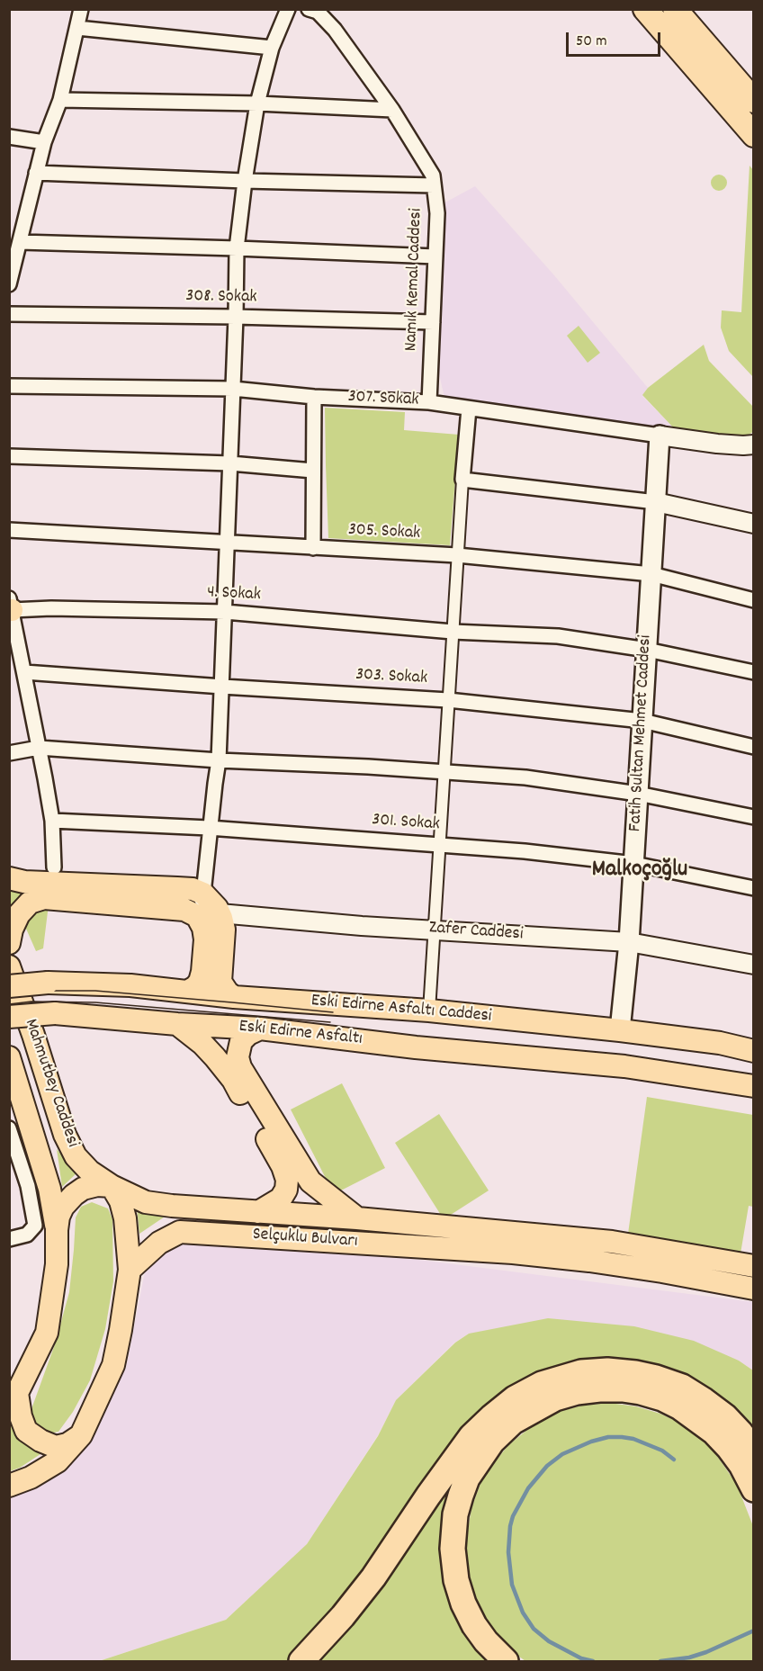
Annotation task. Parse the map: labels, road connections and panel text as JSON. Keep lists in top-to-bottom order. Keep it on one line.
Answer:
{"streets":{"main road":["Fatih Sultan Mehmet Caddesi","Eski Edirne Asfaltı Caddesi","Eski Edirne Asfaltı","Mahmutbey Caddesi","Selçuklu Bulvarı"],"street":["Namık Kemal Caddesi","308. Sokak","307. Sokak","305. Sokak","4. Sokak","303. Sokak","301. Sokak","Zafer Caddesi"]},"crossings":[["Namık Kemal Caddesi","308. Sokak"],["Namık Kemal Caddesi","307. Sokak"],["307. Sokak","Fatih Sultan Mehmet Caddesi"],["305. Sokak","Fatih Sultan Mehmet Caddesi"],["4. Sokak","Fatih Sultan Mehmet Caddesi"],["303. Sokak","Fatih Sultan Mehmet Caddesi"],["Fatih Sultan Mehmet Caddesi","301. Sokak"],["Fatih Sultan Mehmet Caddesi","Zafer Caddesi"],["Fatih Sultan Mehmet Caddesi","Eski Edirne Asfaltı Caddesi"],["Eski Edirne Asfaltı Caddesi","Mahmutbey Caddesi"],["Mahmutbey Caddesi","Selçuklu Bulvarı"]],"districts":["Malkoçoğlu"],"scale_bar":"50 m"}
